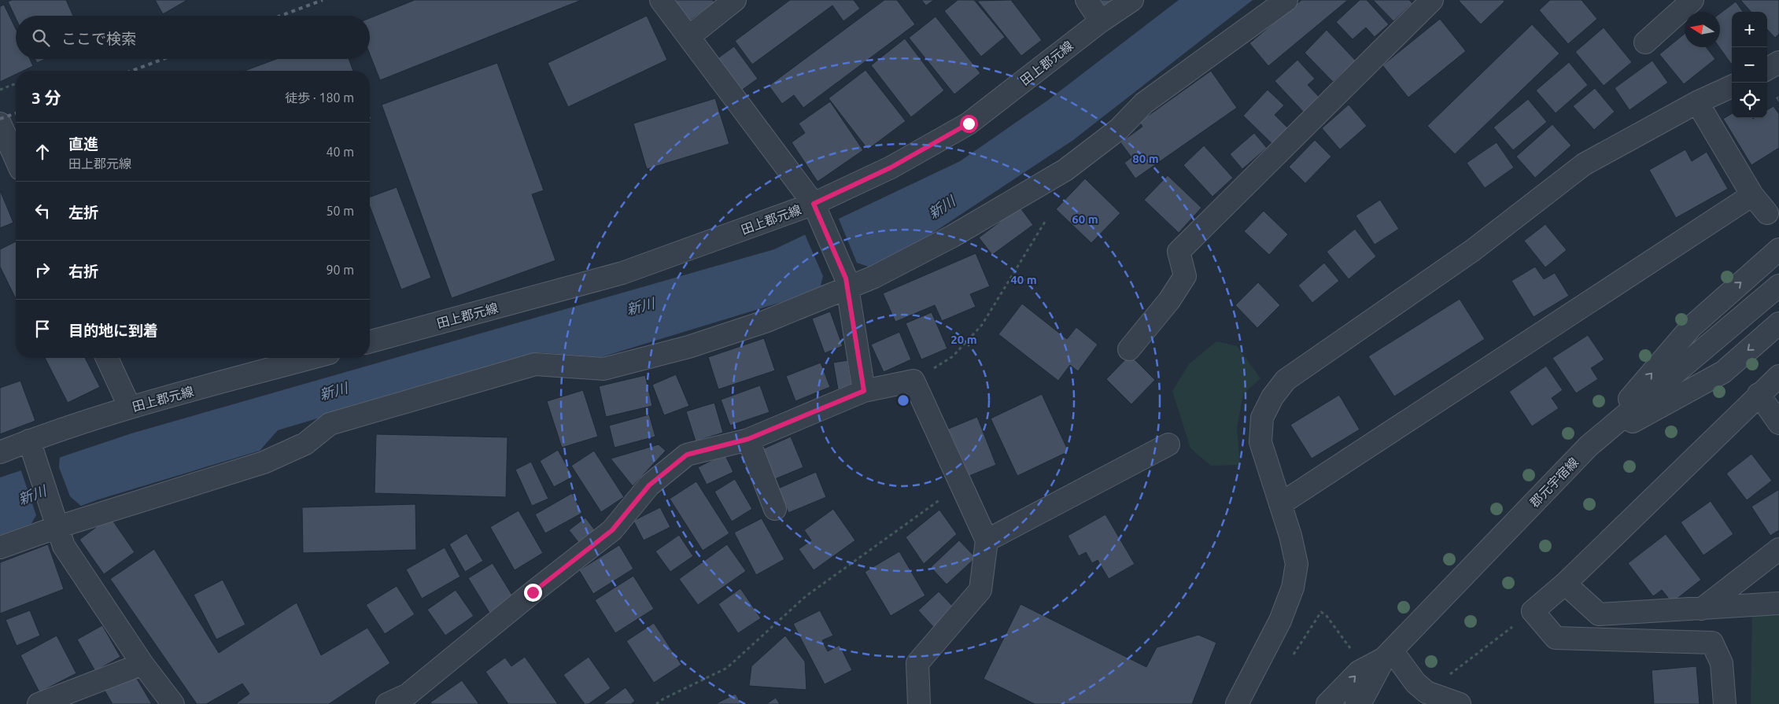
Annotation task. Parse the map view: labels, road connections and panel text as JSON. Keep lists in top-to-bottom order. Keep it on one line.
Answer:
{"streets":{"street":["田上郡元線","郡元宇宿線"]},"water":["新川"],"north":"left","page":{"map_buttons":["+","−"],"search":"ここで検索","heading":["3 分","徒歩 · 180 m"],"list":[["直進","田上郡元線","40 m"],["左折","50 m"],["右折","90 m"],"目的地に到着"]},"rings":["80 m","60 m","40 m","20 m"]}
